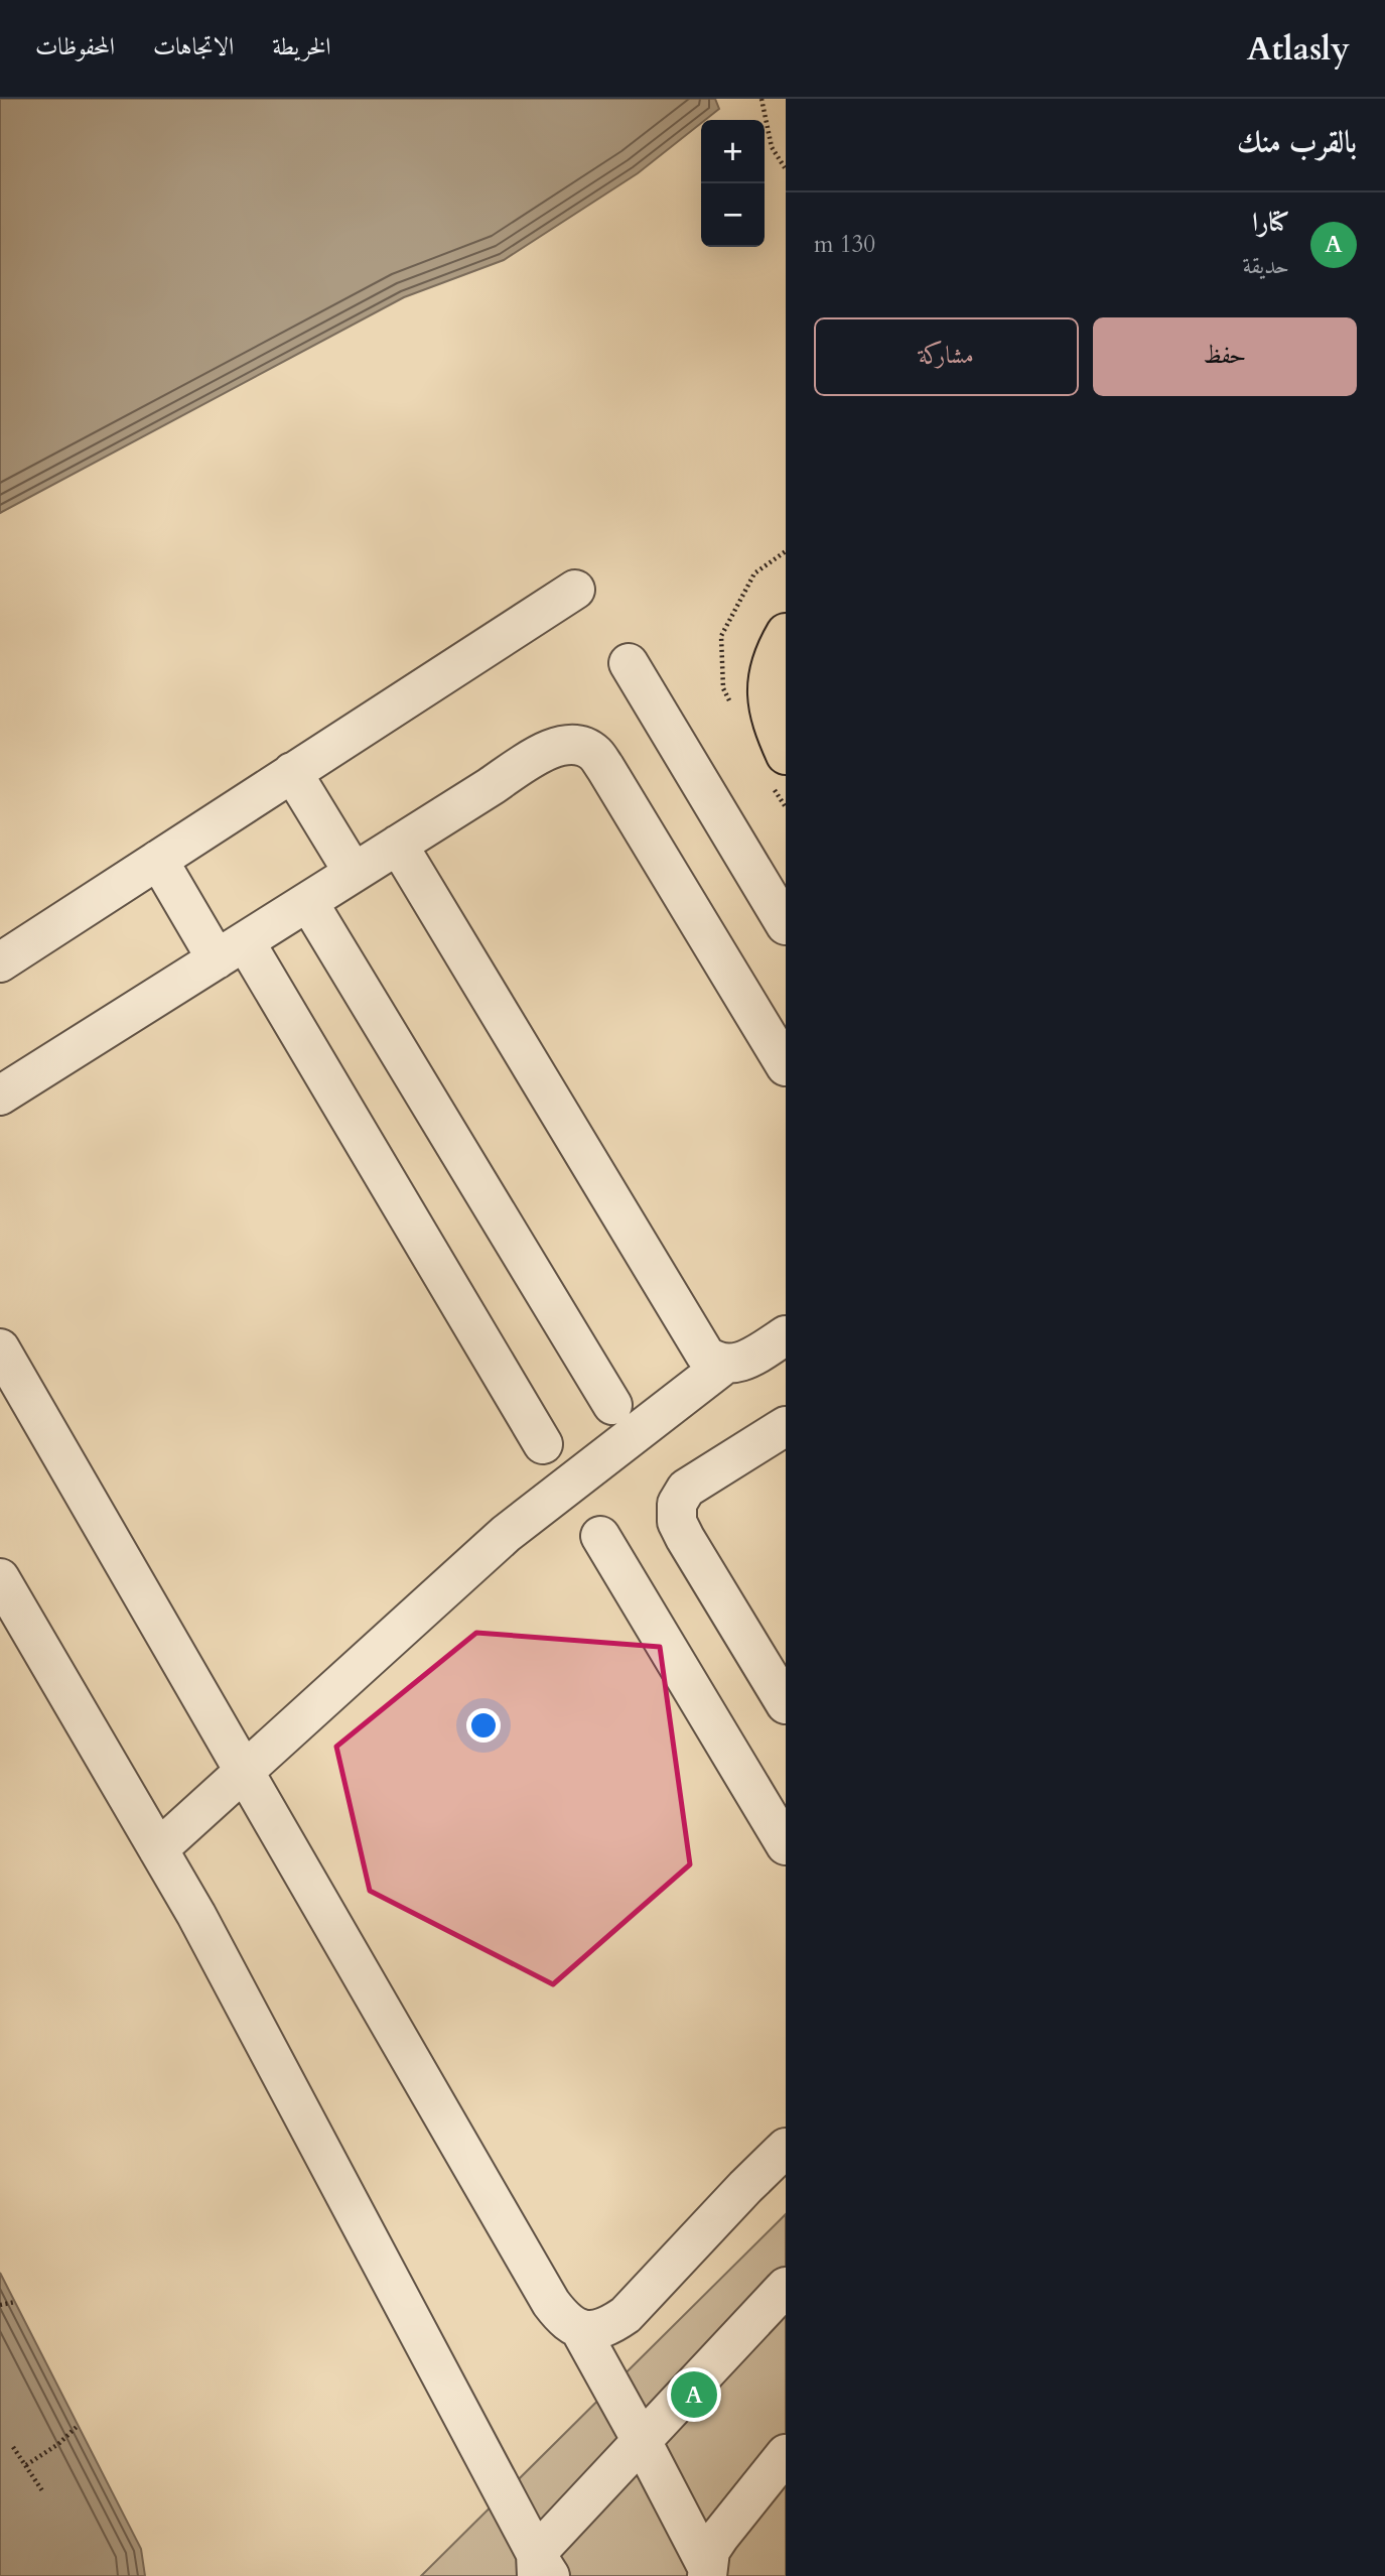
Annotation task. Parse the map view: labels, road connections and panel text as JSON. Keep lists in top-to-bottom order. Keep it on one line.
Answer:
{"page":{"header":"Atlasly","nav":["الخريطة","الاتجاهات","المحفوظات"],"heading":"بالقرب منك","map_buttons":["+","−"],"list":[{"mark":"A","name":"كتارا","note":"حديقة","value":"130 m"}],"buttons":["حفظ","مشاركة"],"pins":"A"}}
